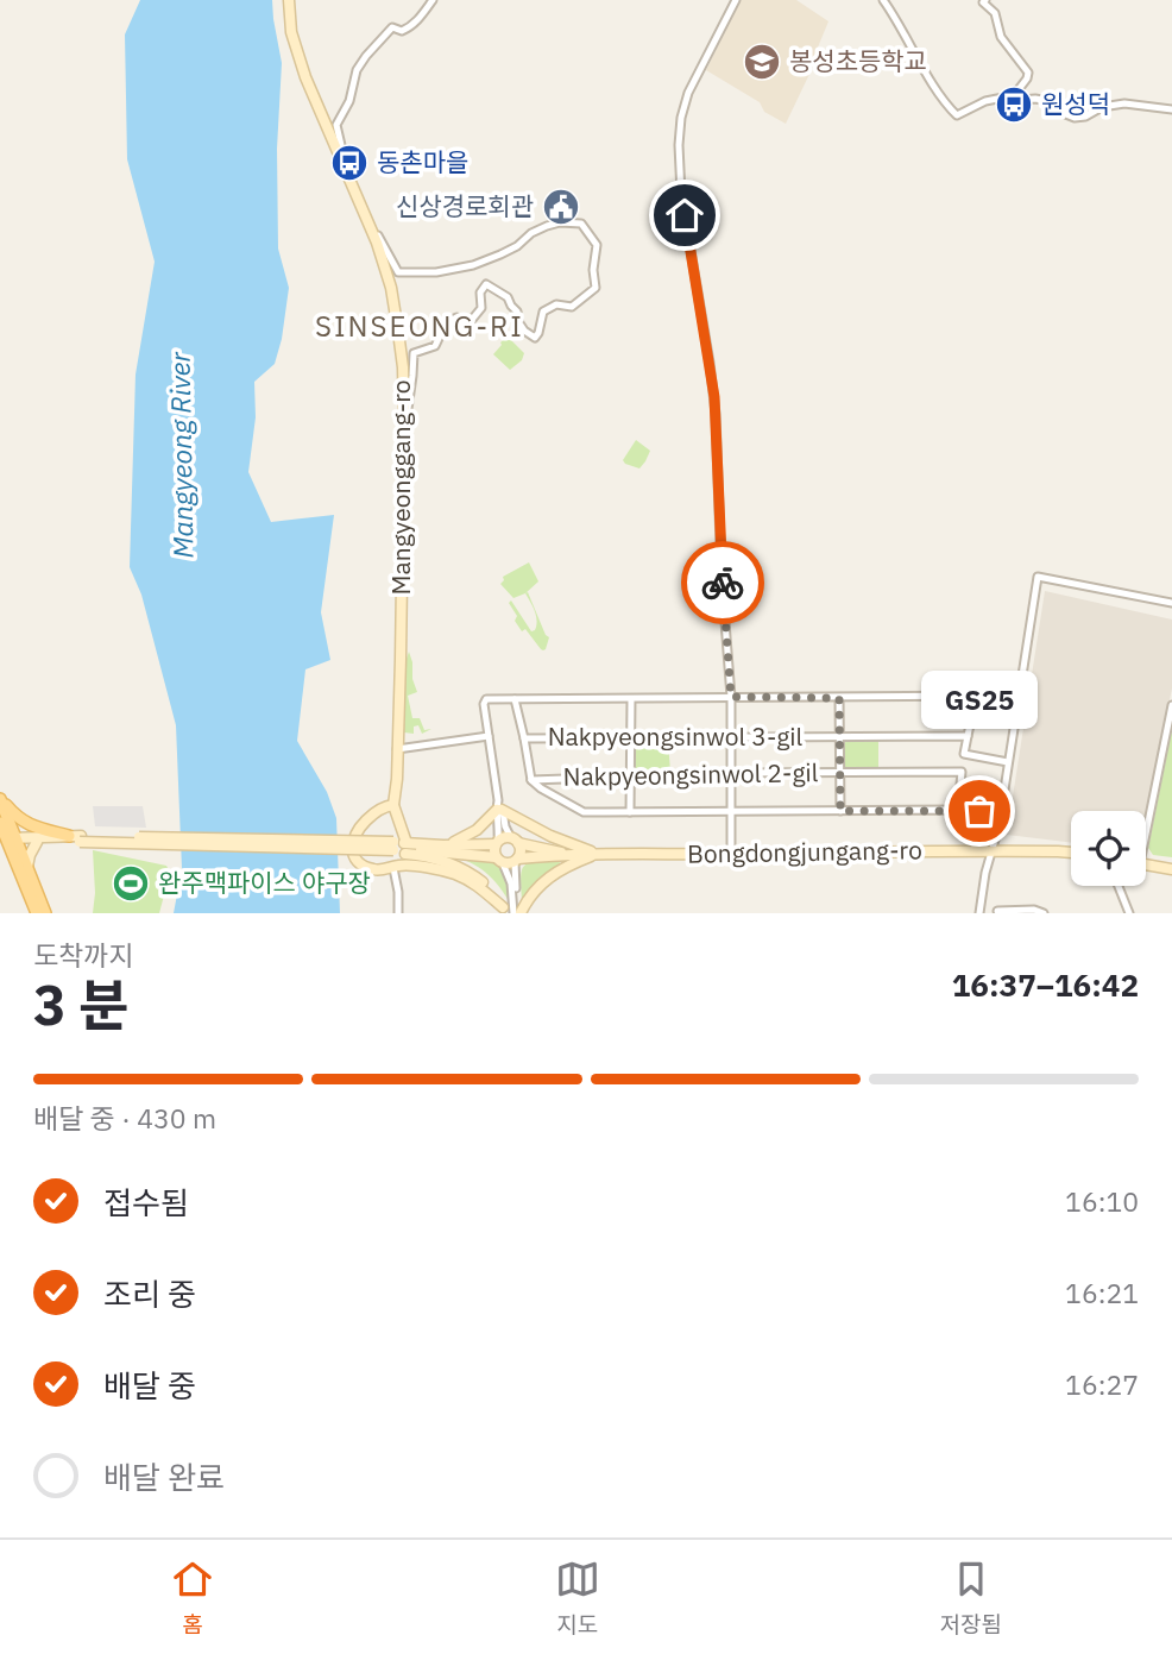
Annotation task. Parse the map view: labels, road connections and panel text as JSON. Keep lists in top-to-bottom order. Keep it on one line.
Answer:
{"streets":{"street":["Mangyeonggang-ro","Nakpyeongsinwol 3-gil","Nakpyeongsinwol 2-gil","Bongdongjungang-ro"]},"crossings":[["Mangyeonggang-ro","Bongdongjungang-ro"],["Nakpyeongsinwol 3-gil","Nakpyeongsinwol 2-gil"]],"districts":["SINSEONG-RI"],"water":["Mangyeong River"],"places":{"school or university":["봉성초등학교"],"bus stop":["원성덕","동촌마을"],"public building":["신상경로회관"],"other":["GS25"],"sports":["완주맥파이스 야구장"]},"page":{"bubble":"GS25","heading":["3 분","도착까지","16:37–16:42"],"bar":"배달 중 · 430 m","list":[["접수됨","16:10"],["조리 중","16:21"],["배달 중","16:27"],"배달 완료"],"tabs":["홈","지도","저장됨"]}}
